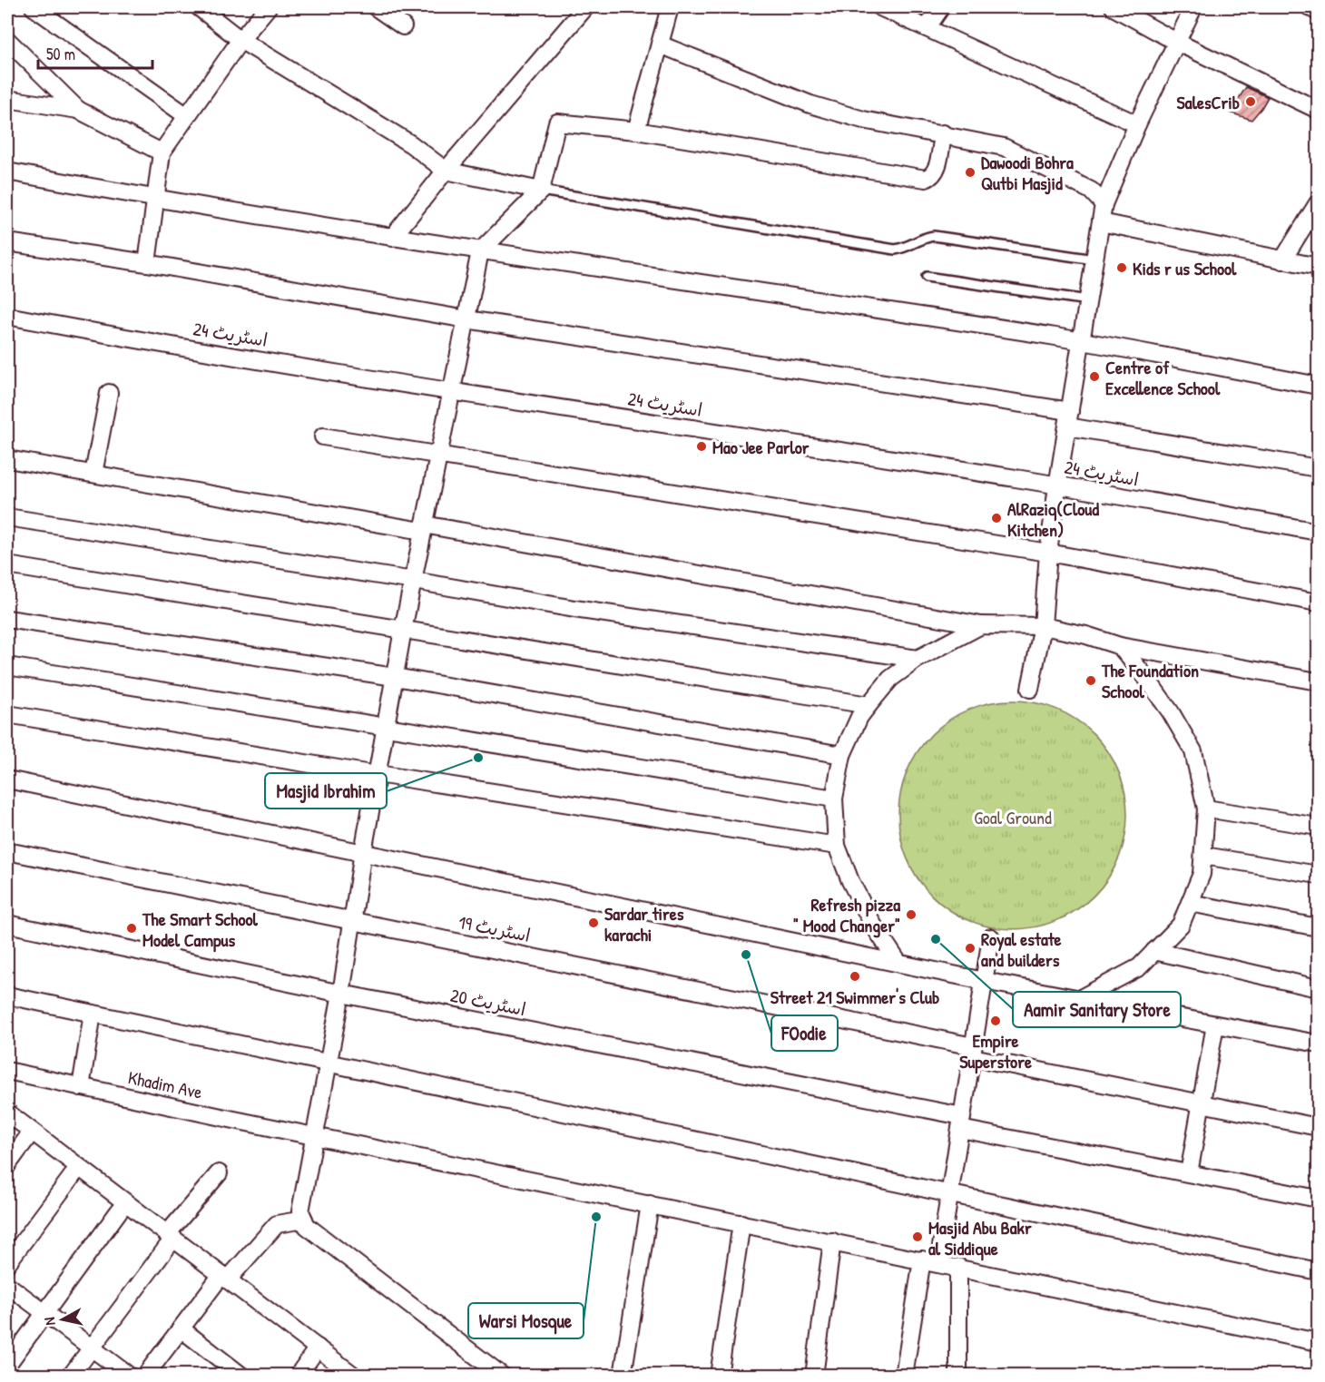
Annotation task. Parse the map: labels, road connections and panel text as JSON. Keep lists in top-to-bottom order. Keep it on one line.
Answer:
{"streets":{"street":["اسٹریٹ 24","اسٹریٹ 19","اسٹریٹ 20","Khadim Ave"]},"parks":["Goal Ground"],"places":["SalesCrib","Dawoodi Bohra Qutbi Masjid","Kids r us School","Centre of Excellence School","Mao Jee Parlor","AlRaziq(Cloud Kitchen)","The Foundation School","Masjid Ibrahim","Refresh pizza \" Mood Changer\"","Sardar tires karachi","The Smart School Model Campus","Aamir Sanitary Store","Royal estate and builders","FOodie","Street 21 Swimmer's Club","Empire Superstore","Warsi Mosque","Masjid Abu Bakr al Siddique"],"scale_bar":"50 m","north":"left"}
